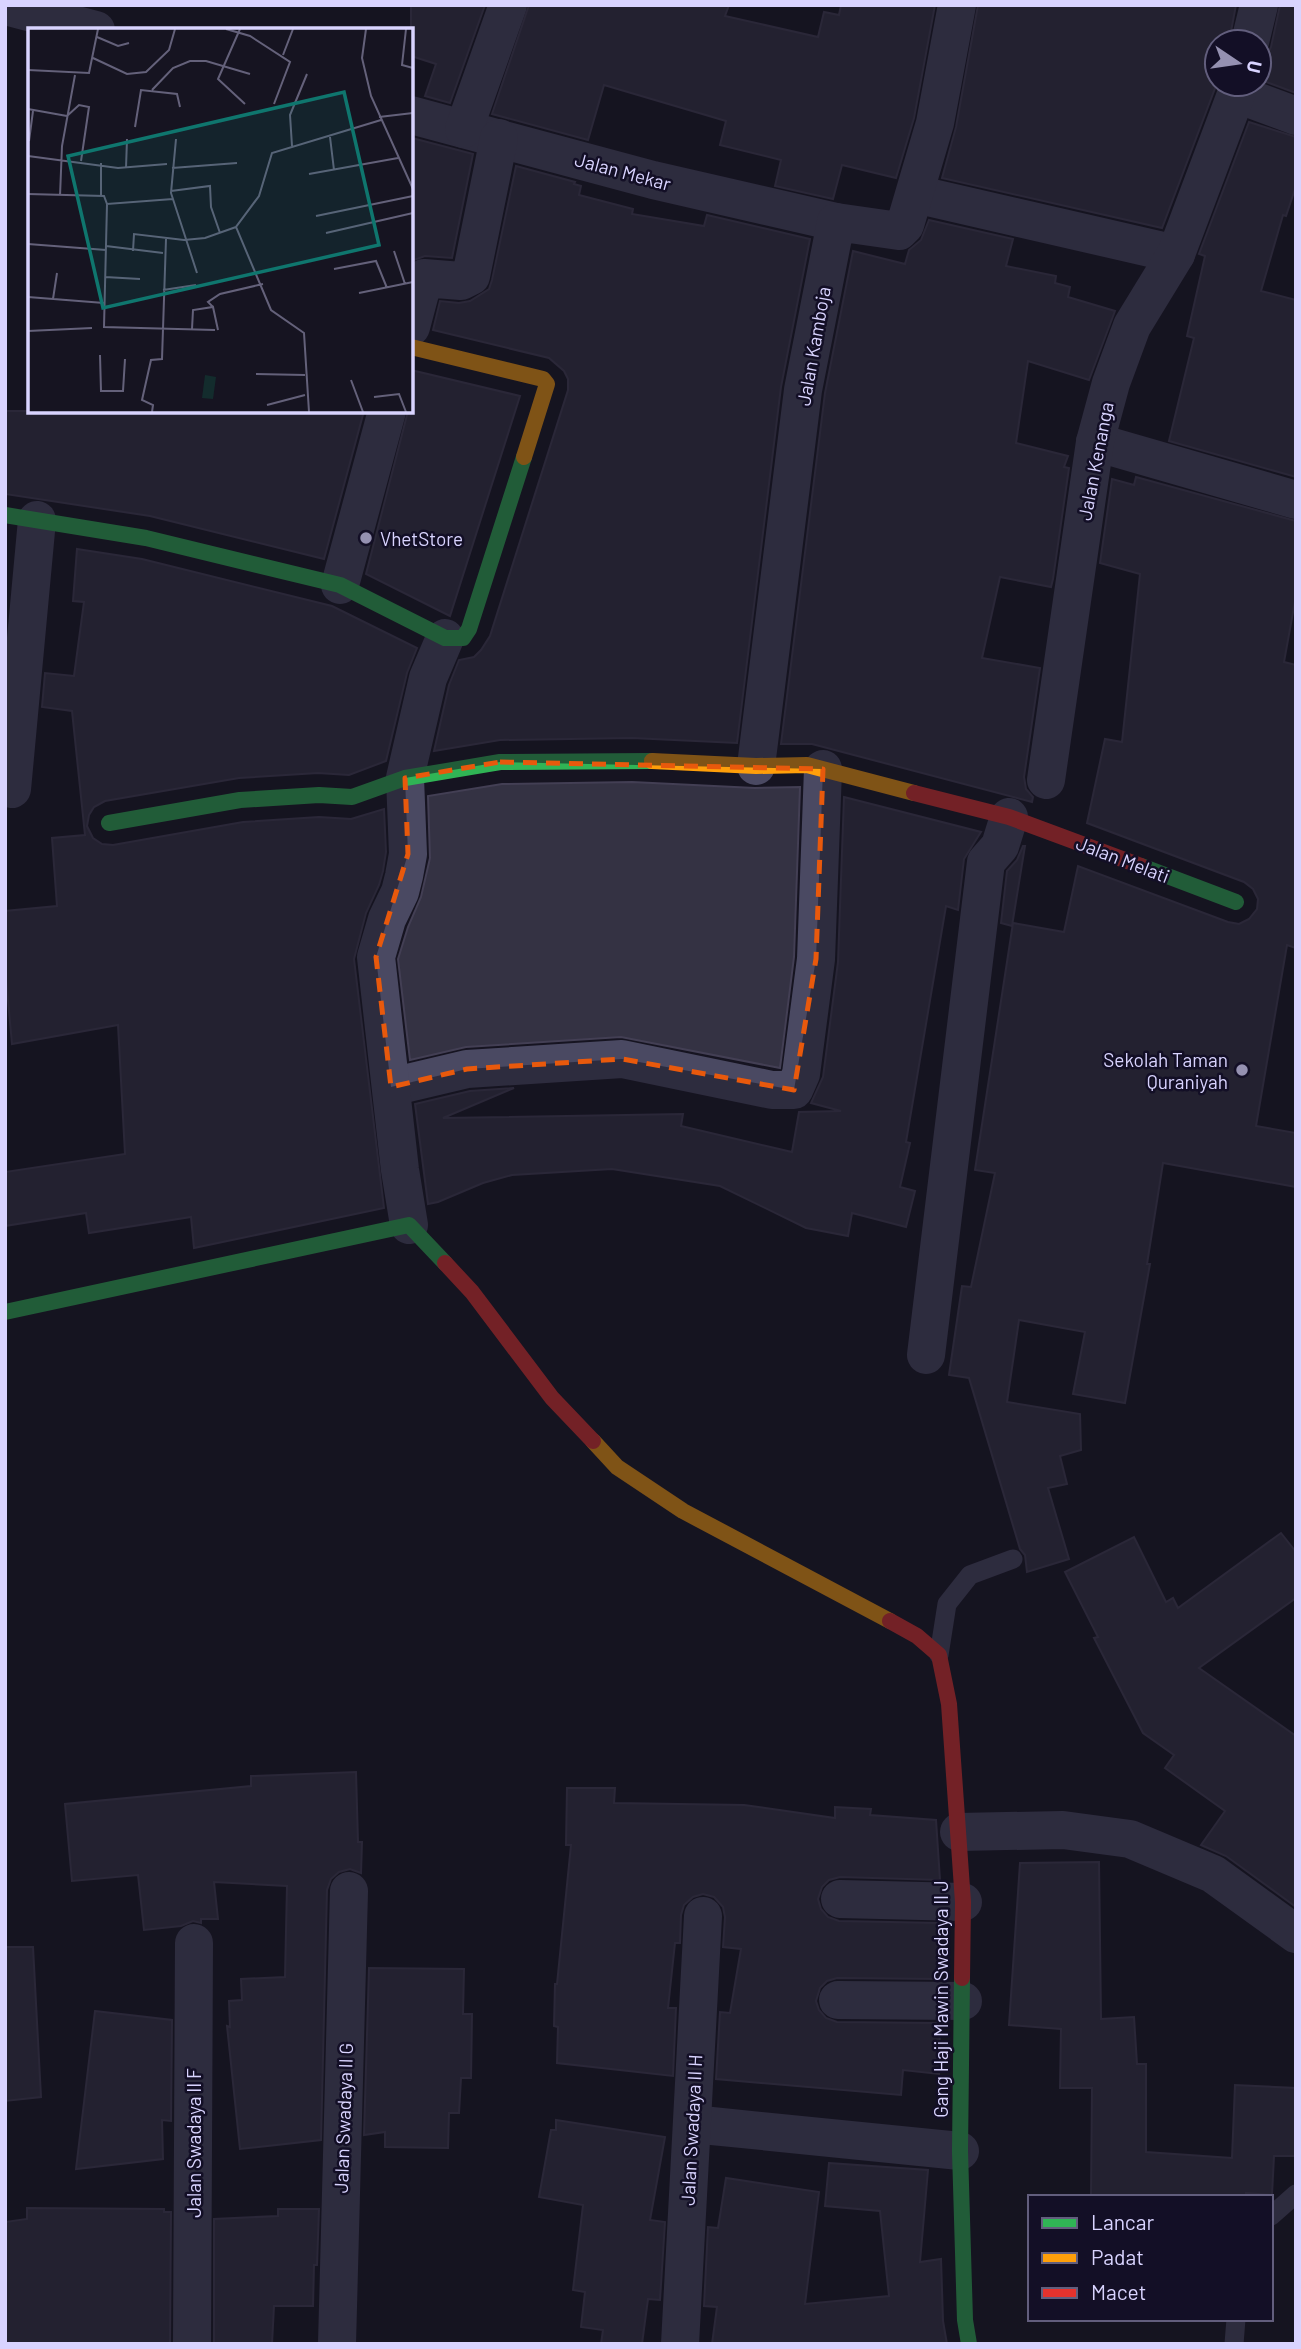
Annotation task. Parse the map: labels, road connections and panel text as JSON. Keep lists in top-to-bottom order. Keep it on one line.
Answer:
{"streets":{"street":["Jalan Mekar","Jalan Kamboja","Jalan Kenanga","Jalan Melati","Gang Haji Mawin Swadaya II J","Jalan Swadaya II G","Jalan Swadaya II H","Jalan Swadaya II F"]},"crossings":[["Jalan Mekar","Jalan Kamboja"],["Jalan Kamboja","Jalan Melati"]],"places":["VhetStore","Sekolah Taman Quraniyah"],"legend":["Lancar","Padat","Macet"],"north":"right"}
